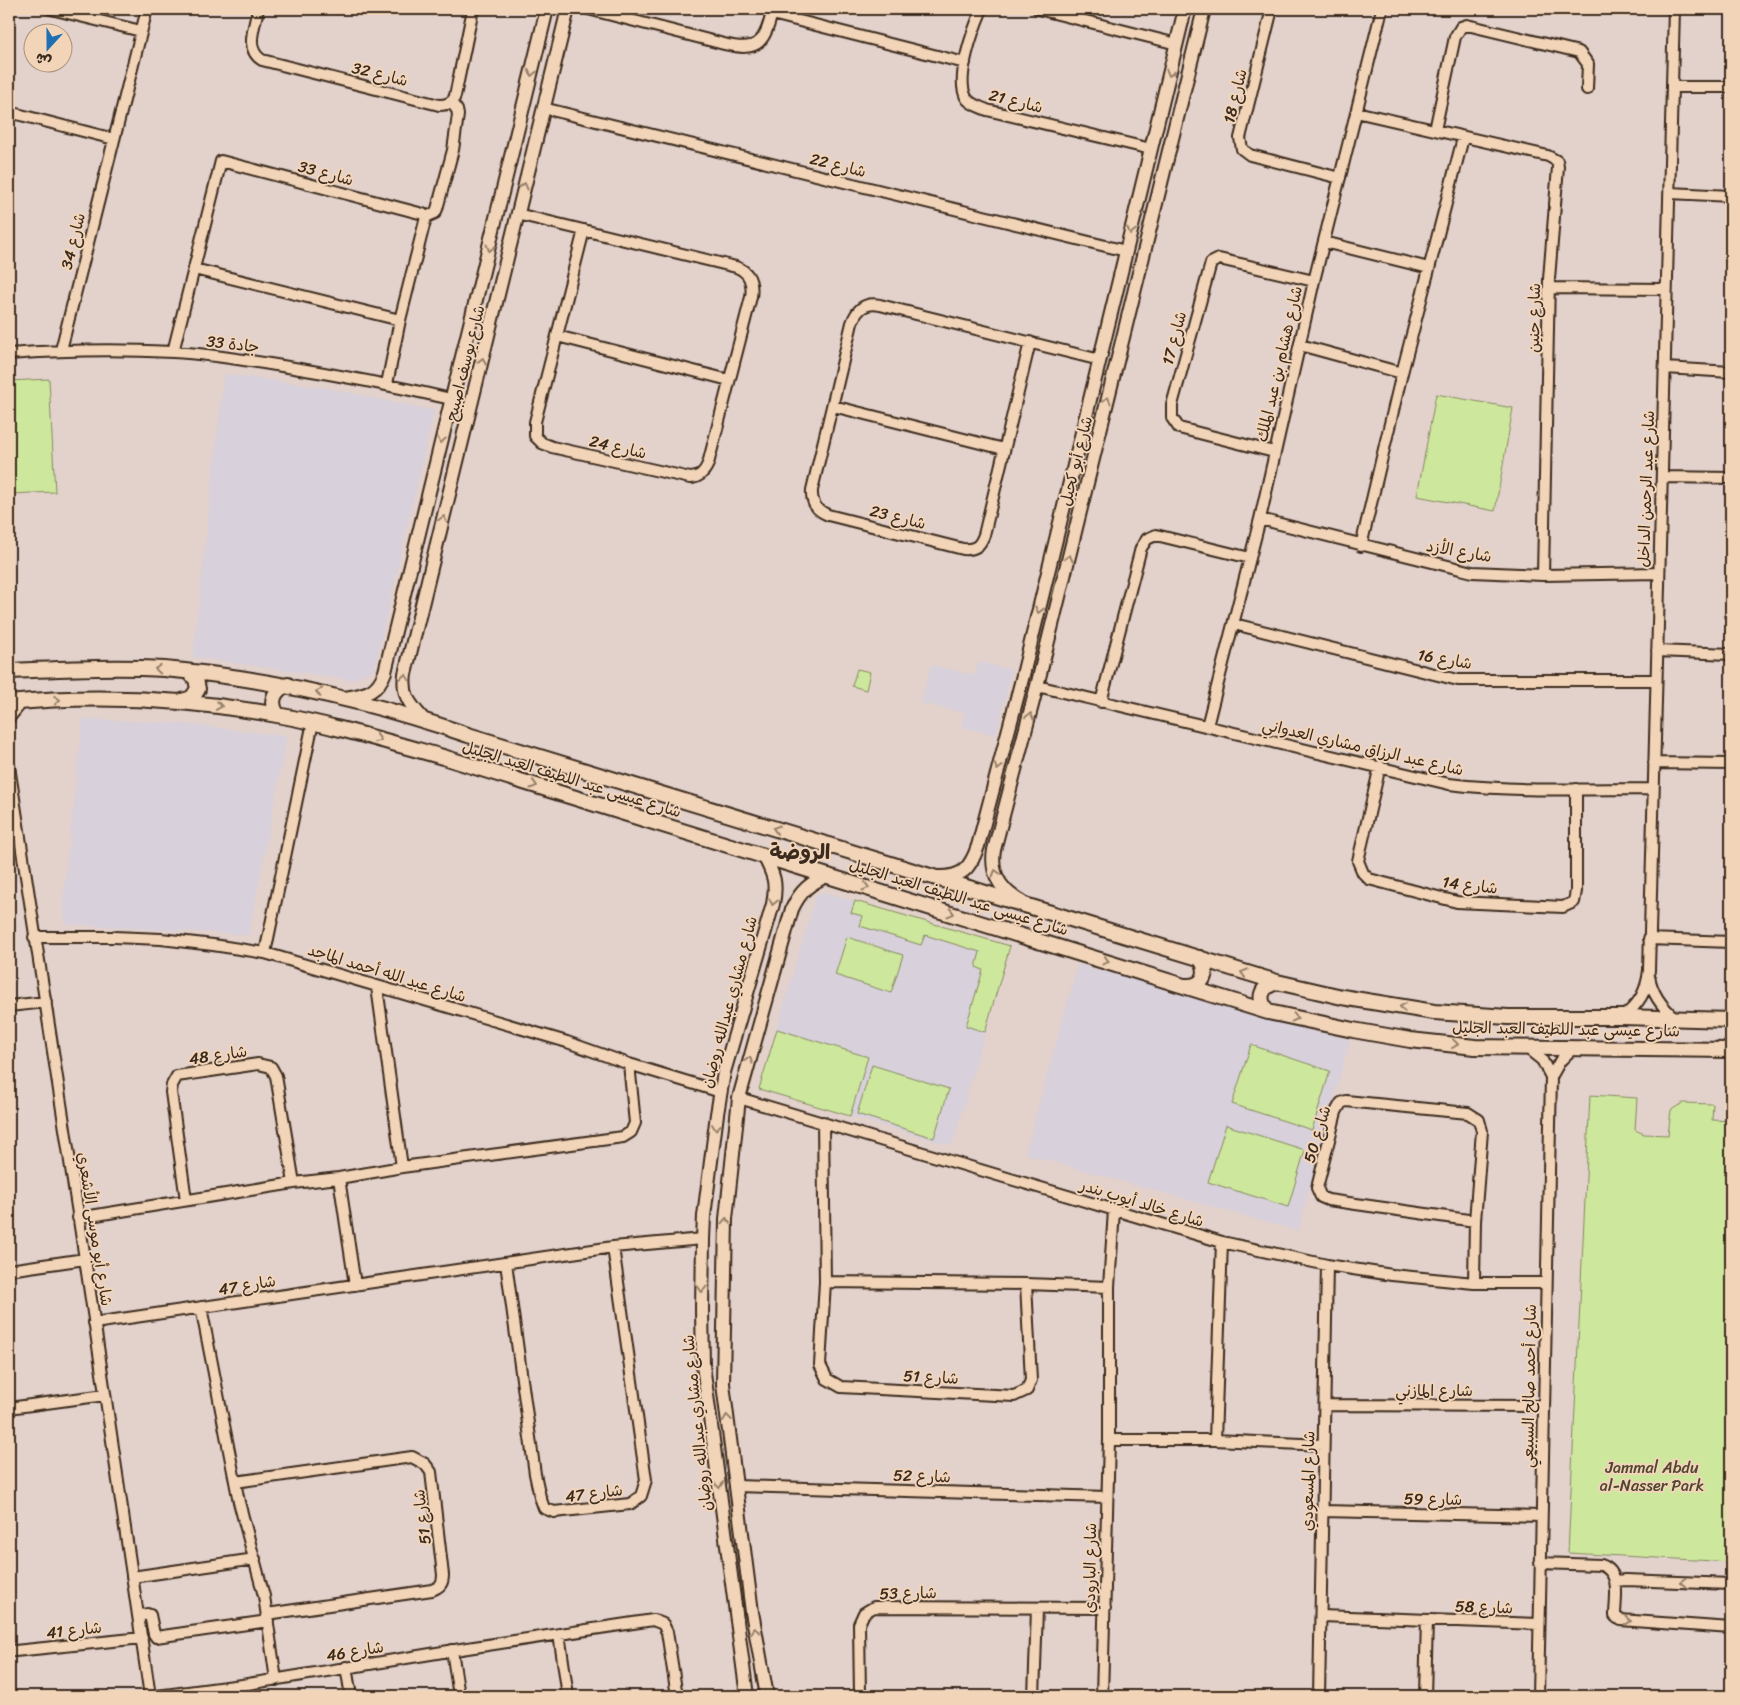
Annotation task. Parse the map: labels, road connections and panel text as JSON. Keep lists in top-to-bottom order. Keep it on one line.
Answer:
{"streets":{"main road":["شارع عيسى عبد اللطيف العبد الجليل"],"street":["شارع 32","شارع 18","شارع 21","شارع 22","شارع 33","شارع 34","شارع حنين","شارع 17","جادة 33","شارع يوسف اصبيح","شارع هشام بن عبد الملك","شارع 24","شارع أبو كحيل","شارع عبد الرحمن الداخل","شارع 23","شارع الأزد","شارع 16","شارع عبد الرزاق مشاري العدواني","شارع 14","شارع عبد الله أحمد الماجد","شارع مشاري عبدالله روضان","شارع 48","شارع 50","شارع خالد أيوب بندر","شارع أبو موسى الأشعري","شارع 47","شارع 51","شارع أحمد صالح السبيعي","شارع المازني","شارع 52","شارع المسعودي","شارع 59","شارع البارودي","شارع 53","شارع 58","شارع 41","شارع 46"]},"crossings":[["شارع 18","شارع هشام بن عبد الملك"],["شارع 21","شارع أبو كحيل"],["شارع 22","شارع يوسف اصبيح"],["شارع 22","شارع أبو كحيل"],["شارع 33","جادة 33"],["شارع 34","جادة 33"],["شارع حنين","شارع هشام بن عبد الملك"],["شارع حنين","شارع الأزد"],["شارع 17","شارع هشام بن عبد الملك"],["جادة 33","شارع يوسف اصبيح"],["شارع يوسف اصبيح","شارع 24"],["شارع يوسف اصبيح","شارع عيسى عبد اللطيف العبد الجليل"],["شارع هشام بن عبد الملك","شارع الأزد"],["شارع هشام بن عبد الملك","شارع 16"],["شارع هشام بن عبد الملك","شارع عبد الرزاق مشاري العدواني"],["شارع أبو كحيل","شارع 23"],["شارع أبو كحيل","شارع عبد الرزاق مشاري العدواني"],["شارع أبو كحيل","شارع عيسى عبد اللطيف العبد الجليل"],["شارع عبد الرحمن الداخل","شارع الأزد"],["شارع عبد الرحمن الداخل","شارع 16"],["شارع عبد الرحمن الداخل","شارع عبد الرزاق مشاري العدواني"],["شارع عبد الرحمن الداخل","شارع عيسى عبد اللطيف العبد الجليل"],["شارع عبد الرزاق مشاري العدواني","شارع 14"],["شارع عيسى عبد اللطيف العبد الجليل","شارع مشاري عبدالله روضان"],["شارع عبد الله أحمد الماجد","شارع مشاري عبدالله روضان"],["شارع عبد الله أحمد الماجد","شارع أبو موسى الأشعري"],["شارع مشاري عبدالله روضان","شارع خالد أيوب بندر"],["شارع مشاري عبدالله روضان","شارع 47"],["شارع مشاري عبدالله روضان","شارع 52"],["شارع 50","شارع خالد أيوب بندر"],["شارع خالد أيوب بندر","شارع 51"],["شارع خالد أيوب بندر","شارع أحمد صالح السبيعي"],["شارع خالد أيوب بندر","شارع المسعودي"],["شارع خالد أيوب بندر","شارع البارودي"],["شارع أبو موسى الأشعري","شارع 47"],["شارع أبو موسى الأشعري","شارع 41"],["شارع 47","شارع 51"],["شارع 47","شارع 46"],["شارع أحمد صالح السبيعي","شارع المازني"],["شارع أحمد صالح السبيعي","شارع 59"],["شارع أحمد صالح السبيعي","شارع 58"],["شارع المازني","شارع المسعودي"],["شارع 52","شارع البارودي"],["شارع المسعودي","شارع 59"],["شارع المسعودي","شارع 58"],["شارع البارودي","شارع 53"]],"districts":["الروضة"],"parks":["Jammal Abdu al-Nasser Park"],"north":"bottom"}
